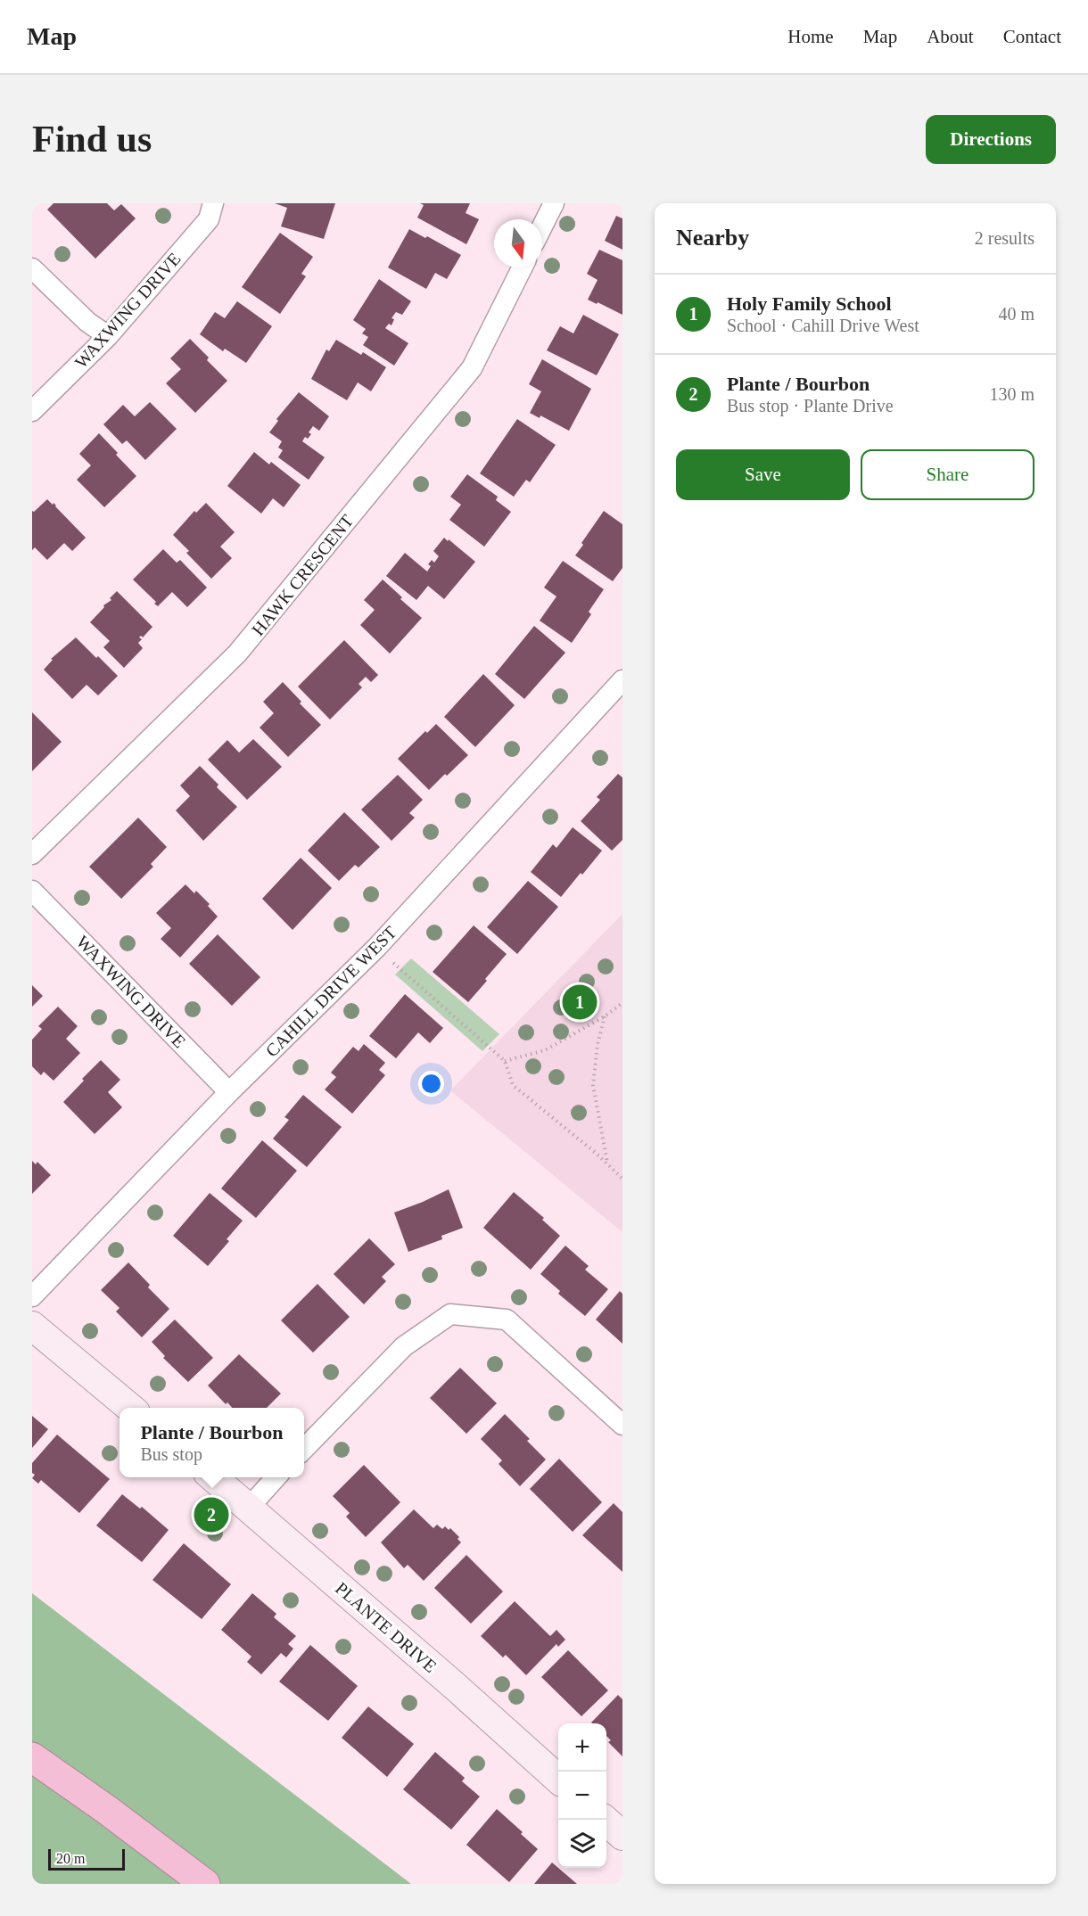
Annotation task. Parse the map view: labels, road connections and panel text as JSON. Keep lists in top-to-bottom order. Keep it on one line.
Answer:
{"streets":{"street":["WAXWING DRIVE","HAWK CRESCENT","CAHILL DRIVE WEST","PLANTE DRIVE"]},"crossings":[["WAXWING DRIVE","CAHILL DRIVE WEST"]],"scale_bar":"20 m","north":"bottom","page":{"header":"Map","nav":["Home","Map","About","Contact"],"buttons":["Directions",["Save","Share"]],"title":"Find us","heading":["Nearby","2 results"],"list":[{"mark":"1","name":"Holy Family School","note":"School · Cahill Drive West","value":"40 m"},{"mark":"2","name":"Plante / Bourbon","note":"Bus stop · Plante Drive","value":"130 m"}],"pins":["1","2"],"popup":["Plante / Bourbon","Bus stop"],"map_buttons":["+","−"],"scale":"20 m"}}
